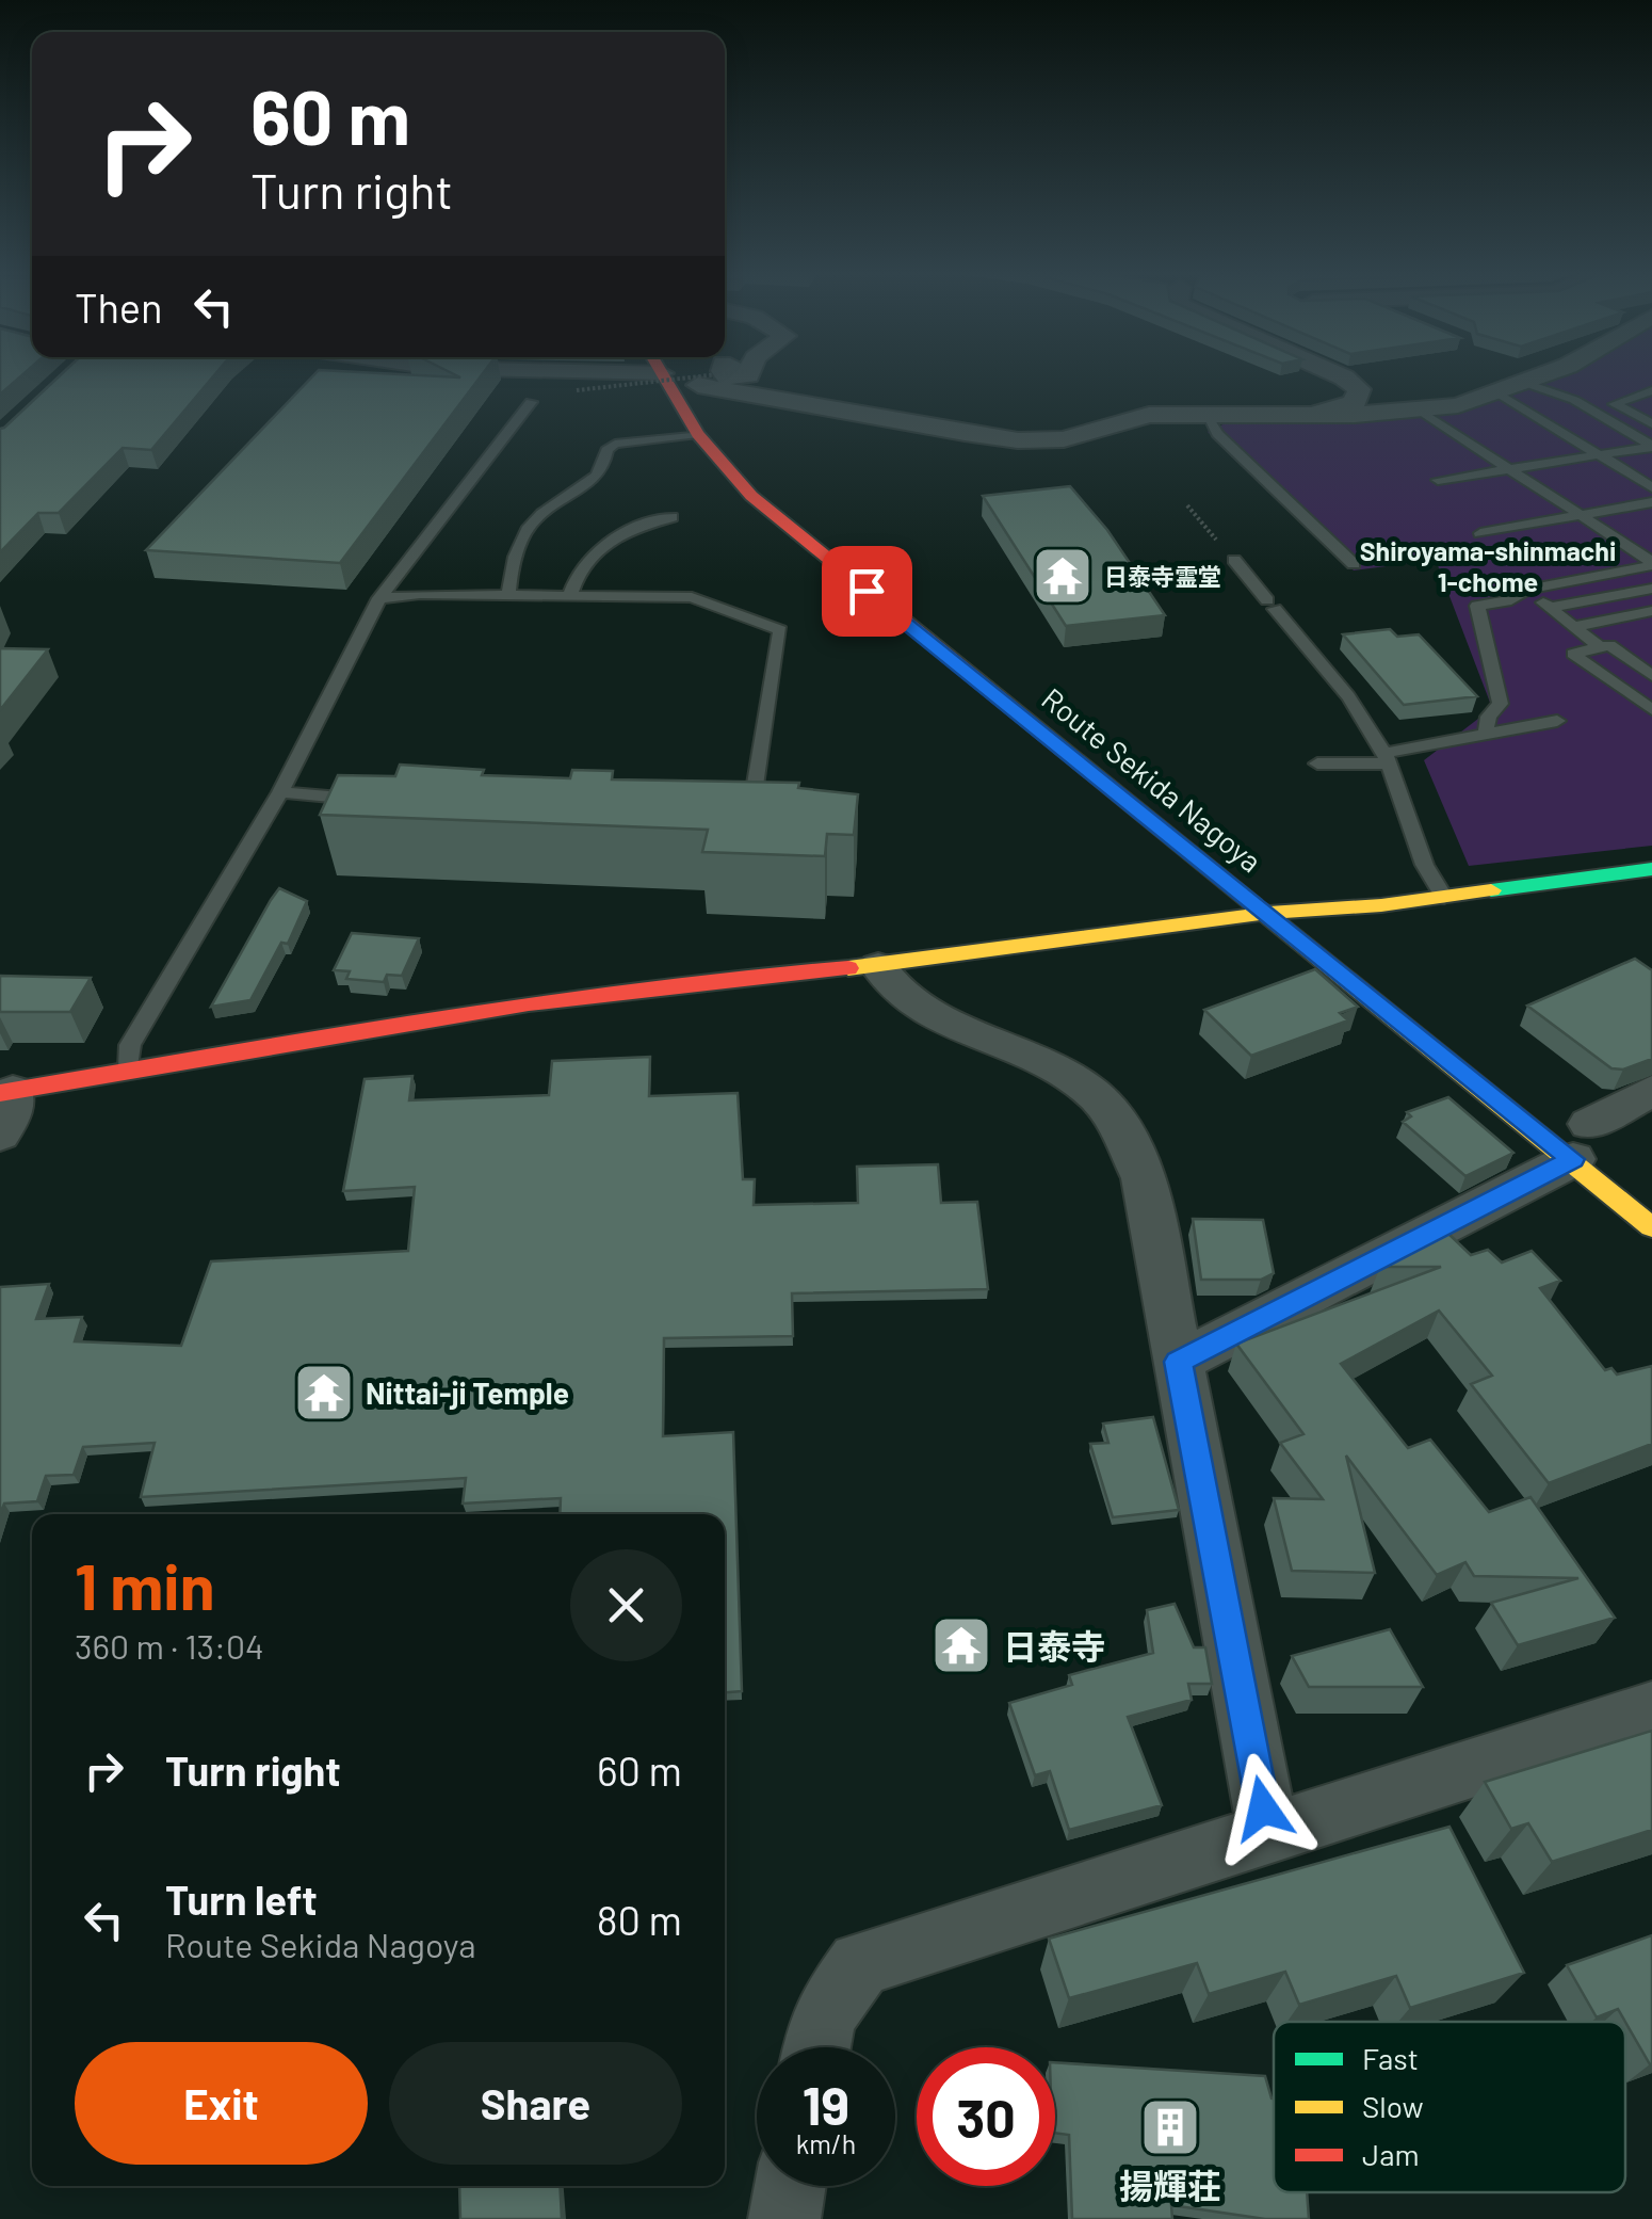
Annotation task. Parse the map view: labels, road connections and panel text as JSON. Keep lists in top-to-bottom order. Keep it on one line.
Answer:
{"streets":{"main road":["Route Sekida Nagoya"]},"districts":["Shiroyama-shinmachi 1-chome"],"places":{"temple":["日泰寺霊堂","Nittai-ji Temple","日泰寺"],"building":["揚輝荘"]},"legend":["Fast","Slow","Jam"],"page":{"turn":["60 m","Turn right"],"then":"Then","heading":["1 min","360 m · 13:04"],"list":[{"name":"Turn right","value":"60 m"},{"name":"Turn left","note":"Route Sekida Nagoya","value":"80 m"}],"buttons":["Exit","Share"],"speed":"19 km/h","limit":"30"}}
